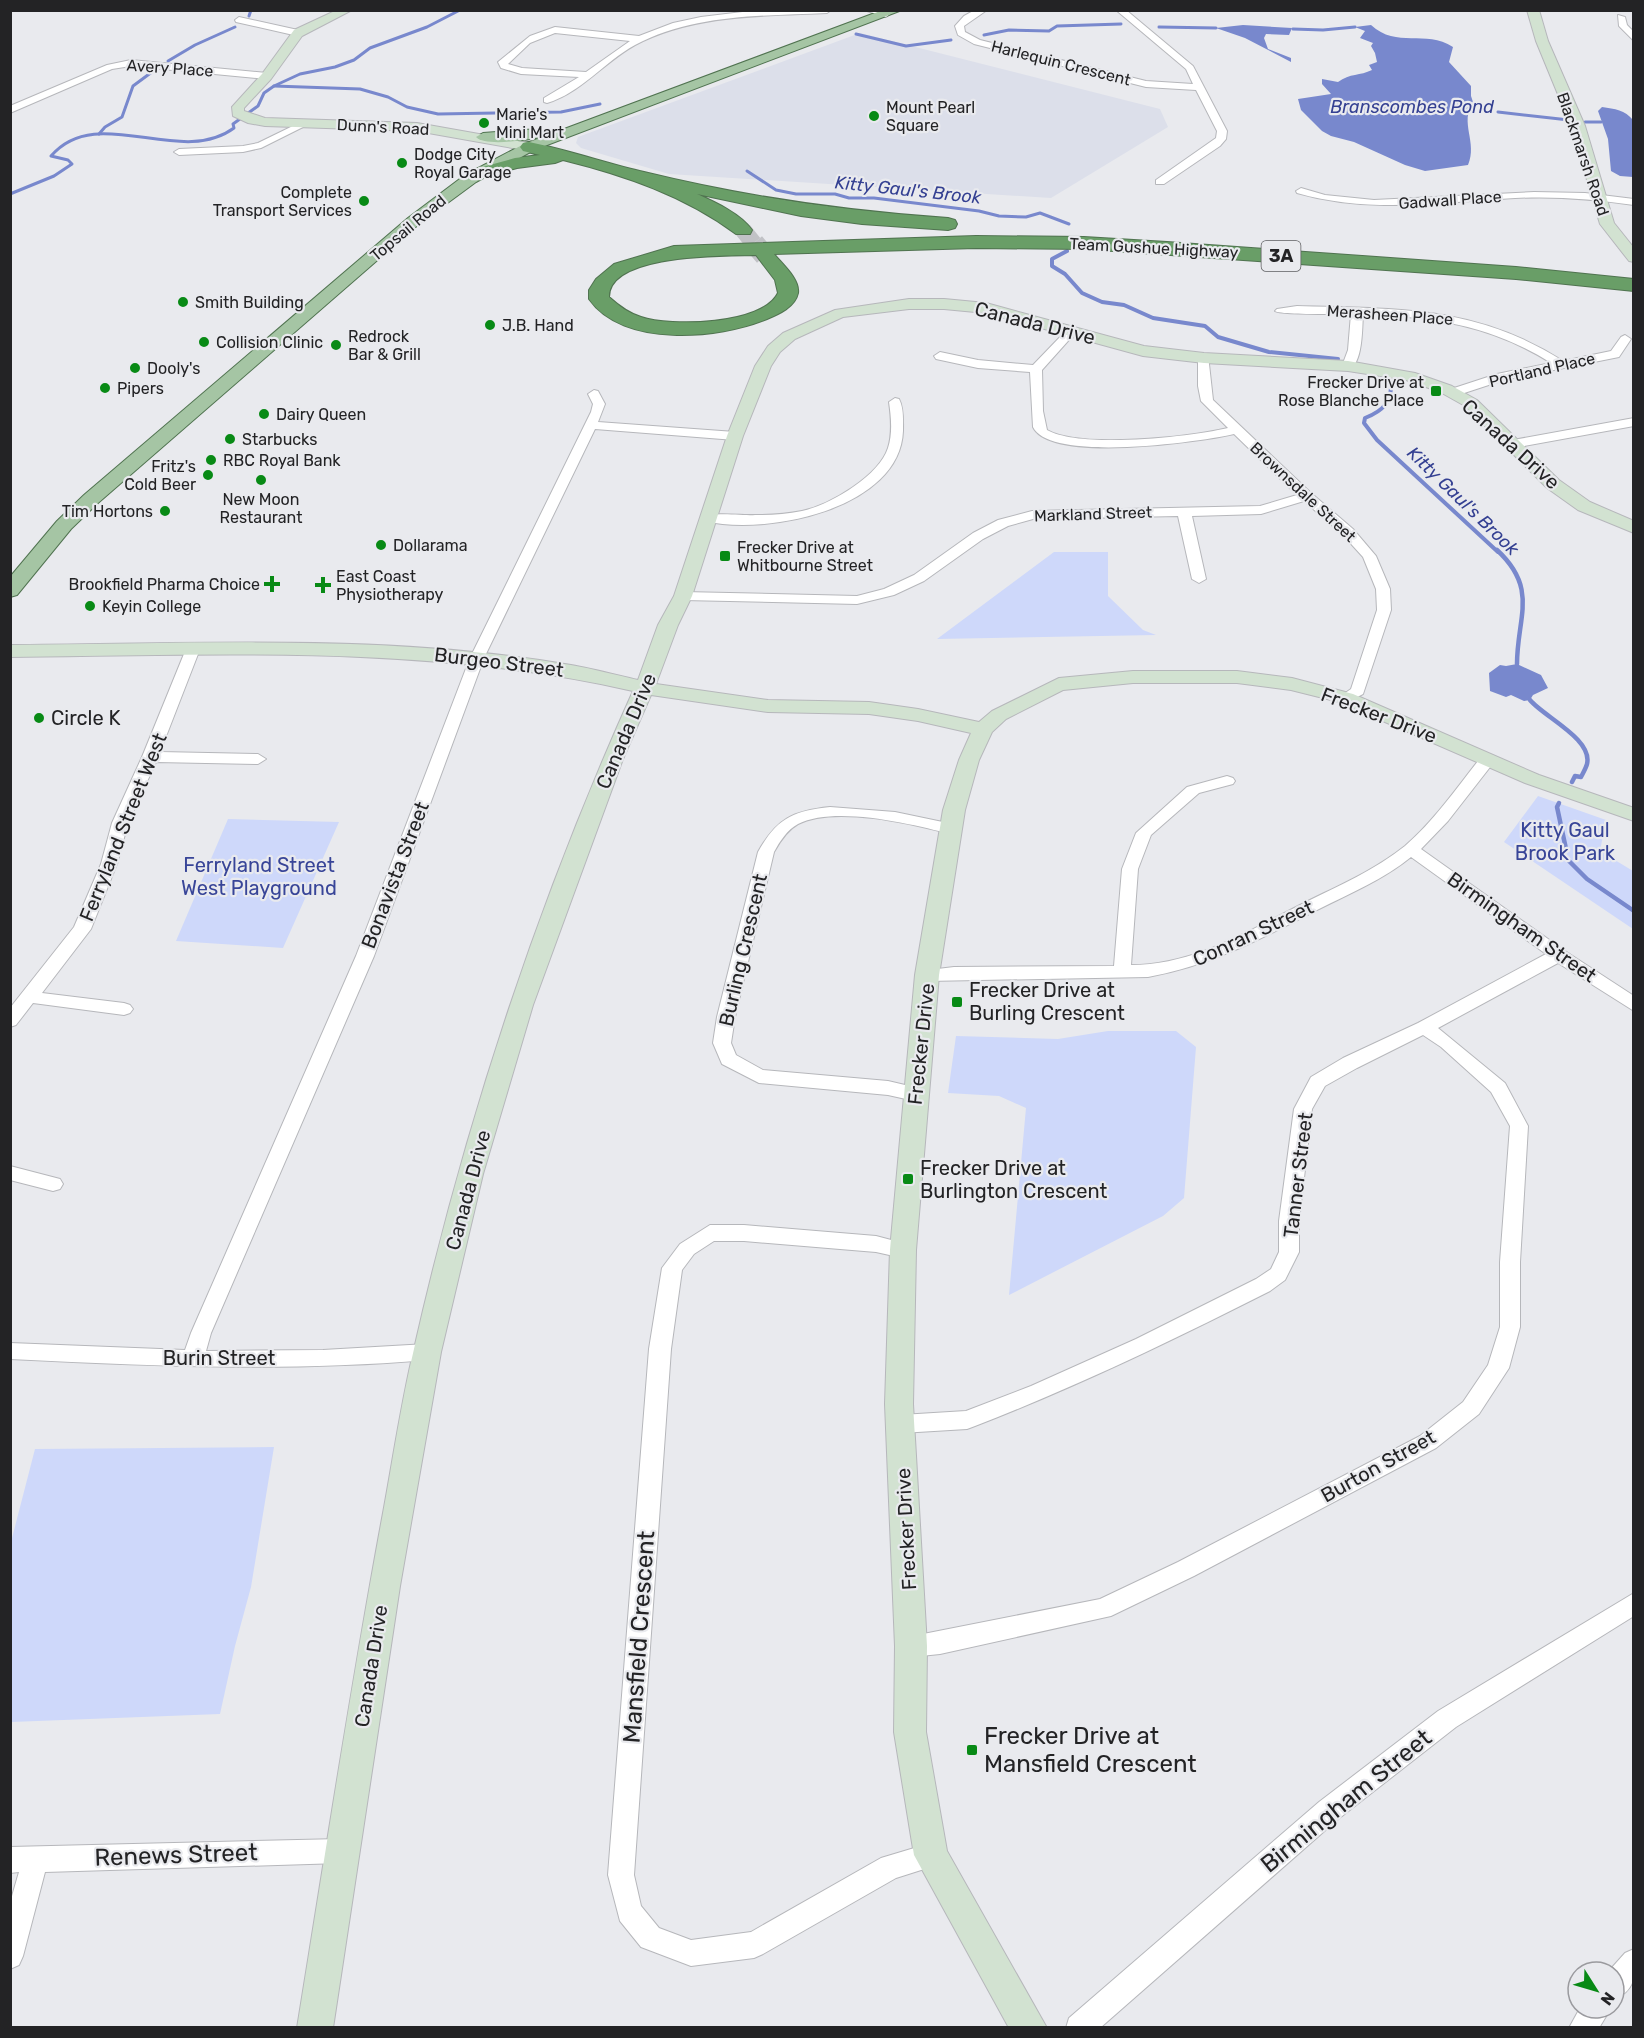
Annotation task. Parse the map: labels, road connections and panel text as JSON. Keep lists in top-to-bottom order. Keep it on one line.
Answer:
{"streets":{"highway":["Team Gushue Highway","3A"],"main road":["Topsail Road"],"street":["Harlequin Crescent","Avery Place","Dunn's Road","Blackmarsh Road","Gadwall Place","Merasheen Place","Canada Drive","Portland Place","Brownsdale Street","Markland Street","Burgeo Street","Frecker Drive","Ferryland Street West","Bonavista Street","Birmingham Street","Conran Street","Burling Crescent","Tanner Street","Burin Street","Burton Street","Mansfield Crescent","Renews Street"]},"crossings":[["Avery Place","Dunn's Road"],["Dunn's Road","Topsail Road"],["Blackmarsh Road","Gadwall Place"],["Merasheen Place","Portland Place"],["Canada Drive","Portland Place"],["Canada Drive","Brownsdale Street"],["Canada Drive","Markland Street"],["Canada Drive","Burgeo Street"],["Canada Drive","Burin Street"],["Canada Drive","Renews Street"],["Brownsdale Street","Markland Street"],["Brownsdale Street","Frecker Drive"],["Burgeo Street","Frecker Drive"],["Burgeo Street","Ferryland Street West"],["Burgeo Street","Bonavista Street"],["Frecker Drive","Conran Street"],["Frecker Drive","Burling Crescent"],["Frecker Drive","Tanner Street"],["Frecker Drive","Burton Street"],["Frecker Drive","Mansfield Crescent"],["Bonavista Street","Burin Street"],["Birmingham Street","Conran Street"],["Birmingham Street","Tanner Street"],["Tanner Street","Burton Street"]],"water":["Branscombes Pond","Kitty Gaul's Brook"],"parks":["Kitty Gaul Brook Park","Ferryland Street West Playground"],"places":{"other":["Mount Pearl Square","Marie's Mini Mart","Dodge City Royal Garage","Complete Transport Services","Smith Building","J.B. Hand","Collision Clinic","Redrock Bar & Grill","Dooly's","Pipers","Dairy Queen","Starbucks","RBC Royal Bank","Fritz's Cold Beer","New Moon Restaurant","Tim Hortons","Dollarama","Keyin College","Circle K"],"transit":["Frecker Drive at Rose Blanche Place","Frecker Drive at Whitbourne Street","Frecker Drive at Burling Crescent","Frecker Drive at Burlington Crescent","Frecker Drive at Mansfield Crescent"],"health":["Brookfield Pharma Choice","East Coast Physiotherapy"]},"north":"bottom right"}
